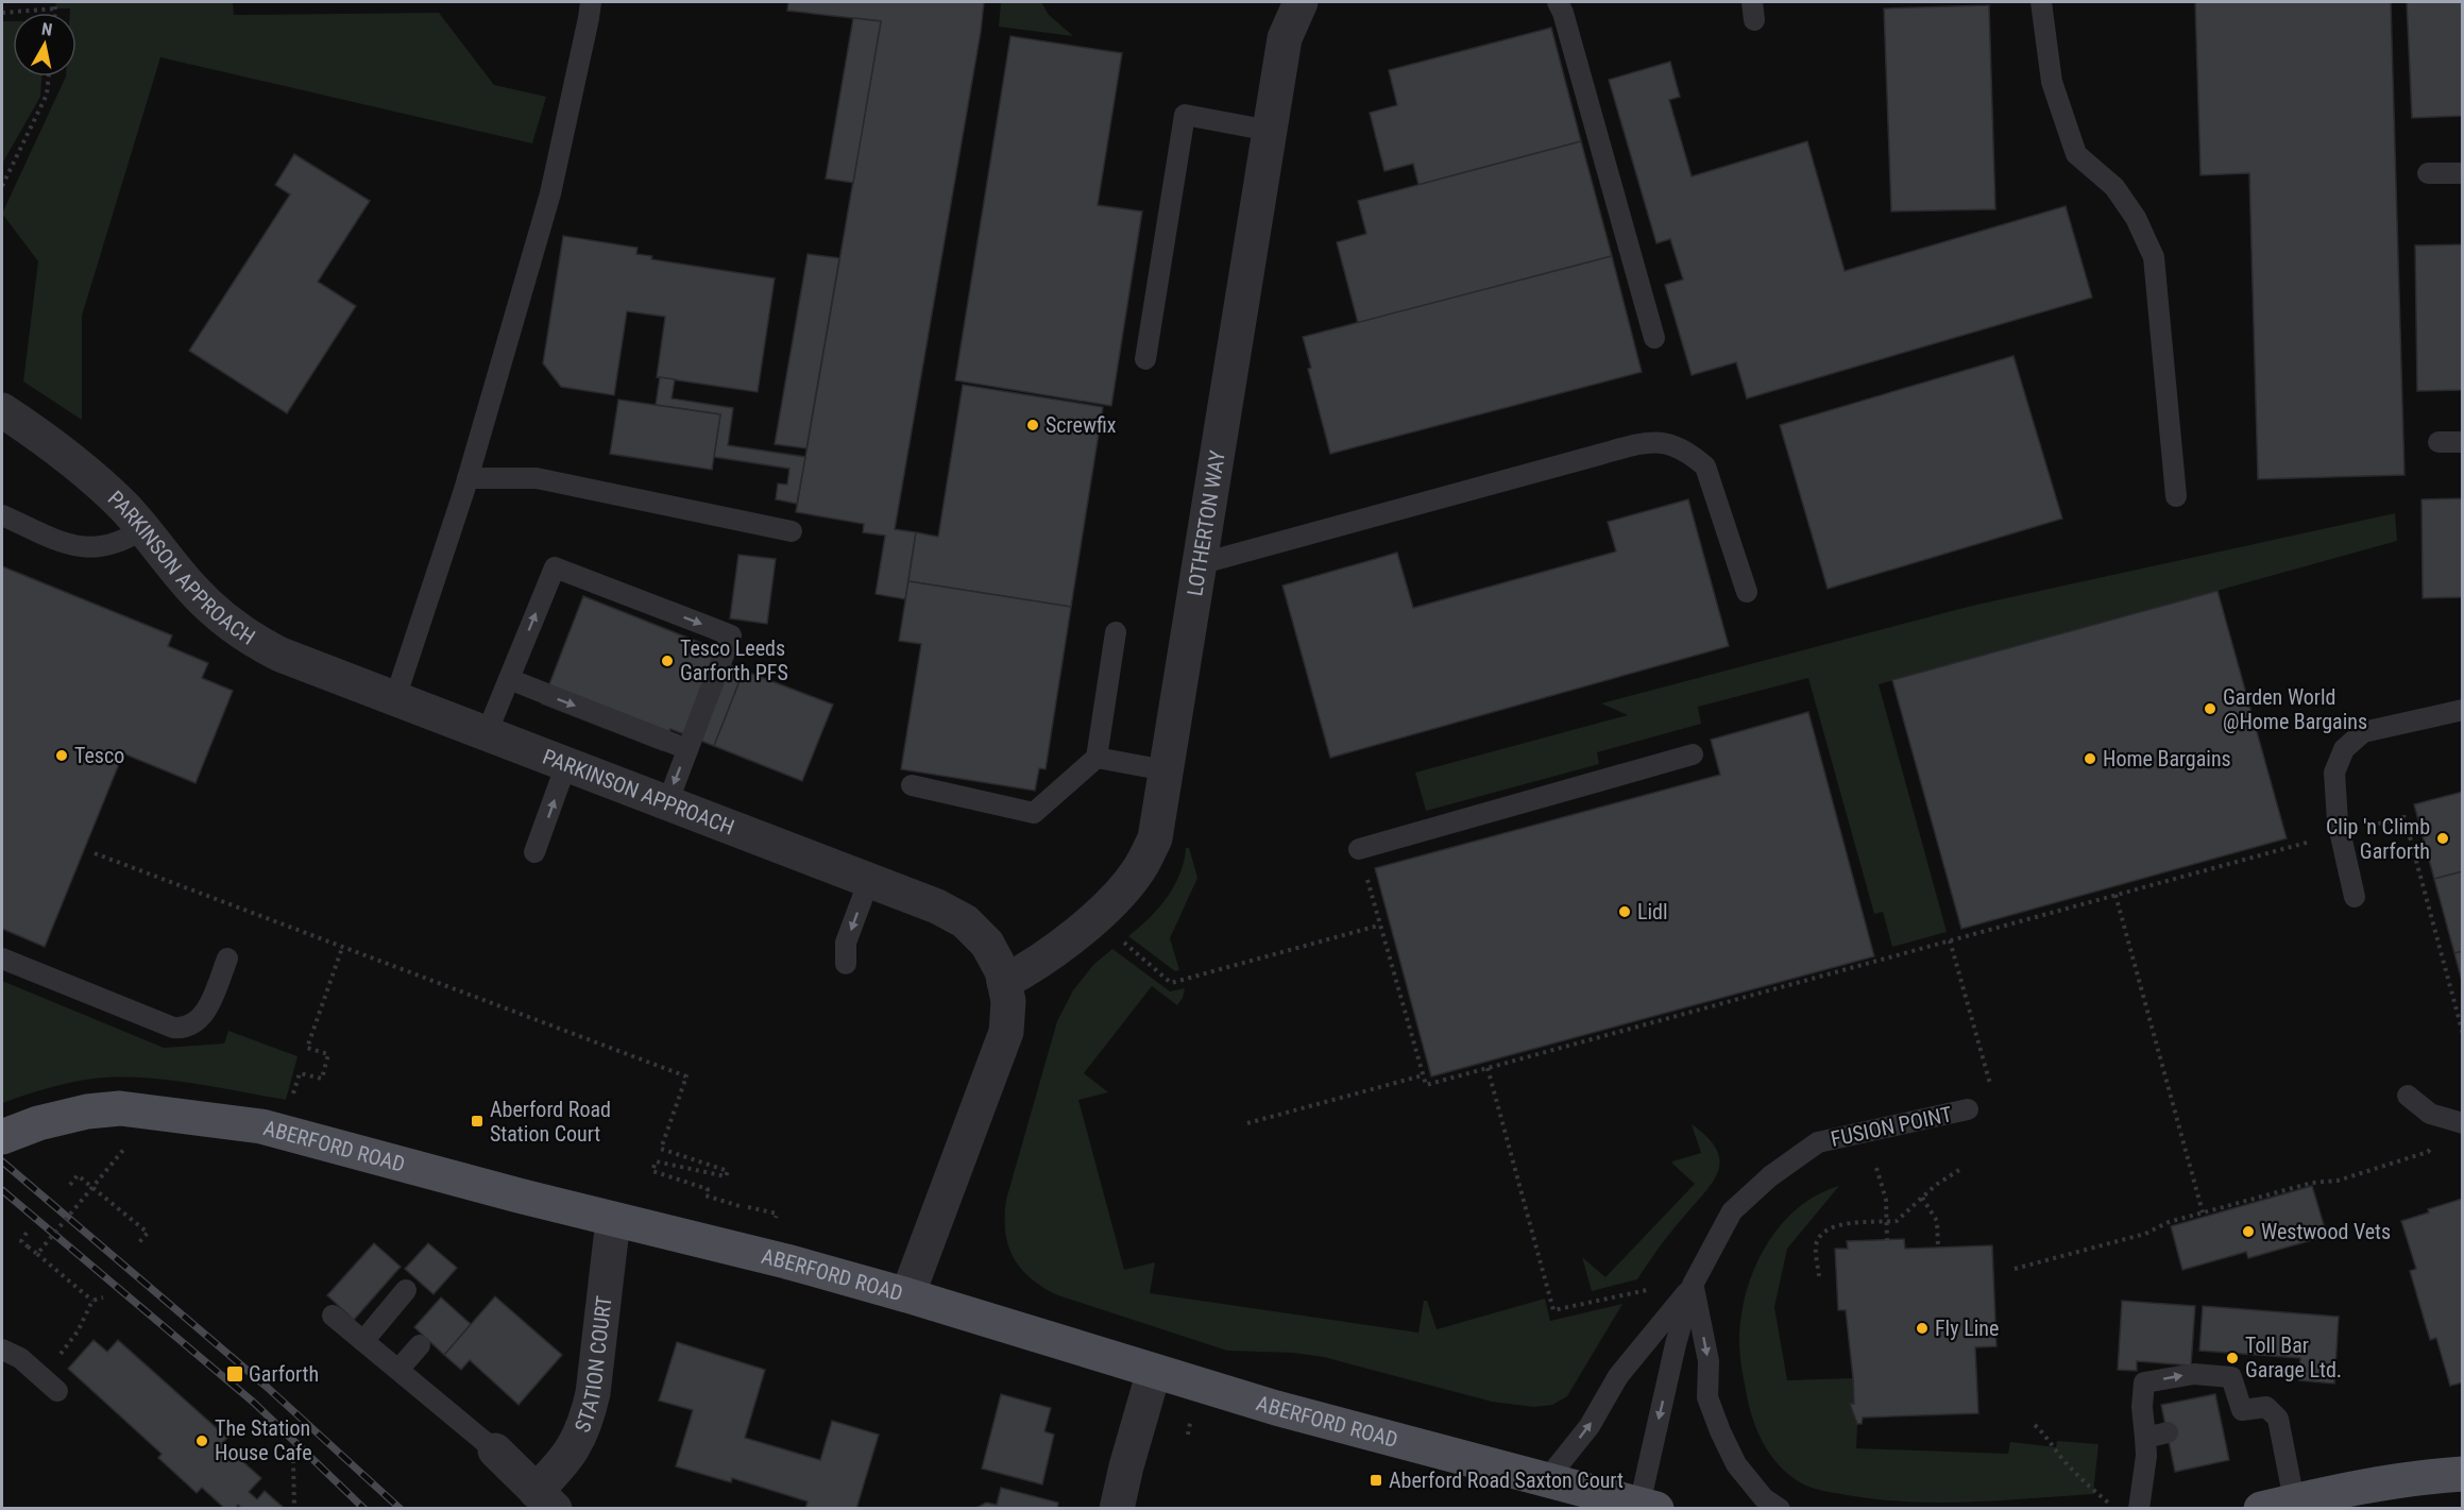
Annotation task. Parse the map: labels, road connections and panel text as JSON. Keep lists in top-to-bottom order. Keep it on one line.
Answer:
{"streets":{"main road":["ABERFORD ROAD"],"street":["LOTHERTON WAY","PARKINSON APPROACH","STATION COURT"],"lane":["FUSION POINT"]},"crossings":[["LOTHERTON WAY","PARKINSON APPROACH"],["PARKINSON APPROACH","ABERFORD ROAD"],["FUSION POINT","ABERFORD ROAD"],["ABERFORD ROAD","STATION COURT"]],"places":{"other":["Screwfix","Tesco Leeds Garforth PFS","Garden World @Home Bargains","Tesco","Home Bargains","Clip 'n Climb Garforth","Lidl","Westwood Vets","Fly Line","Toll Bar Garage Ltd.","The Station House Cafe"],"transit":["Aberford Road Station Court","Garforth","Aberford Road Saxton Court"]},"north":"top"}
